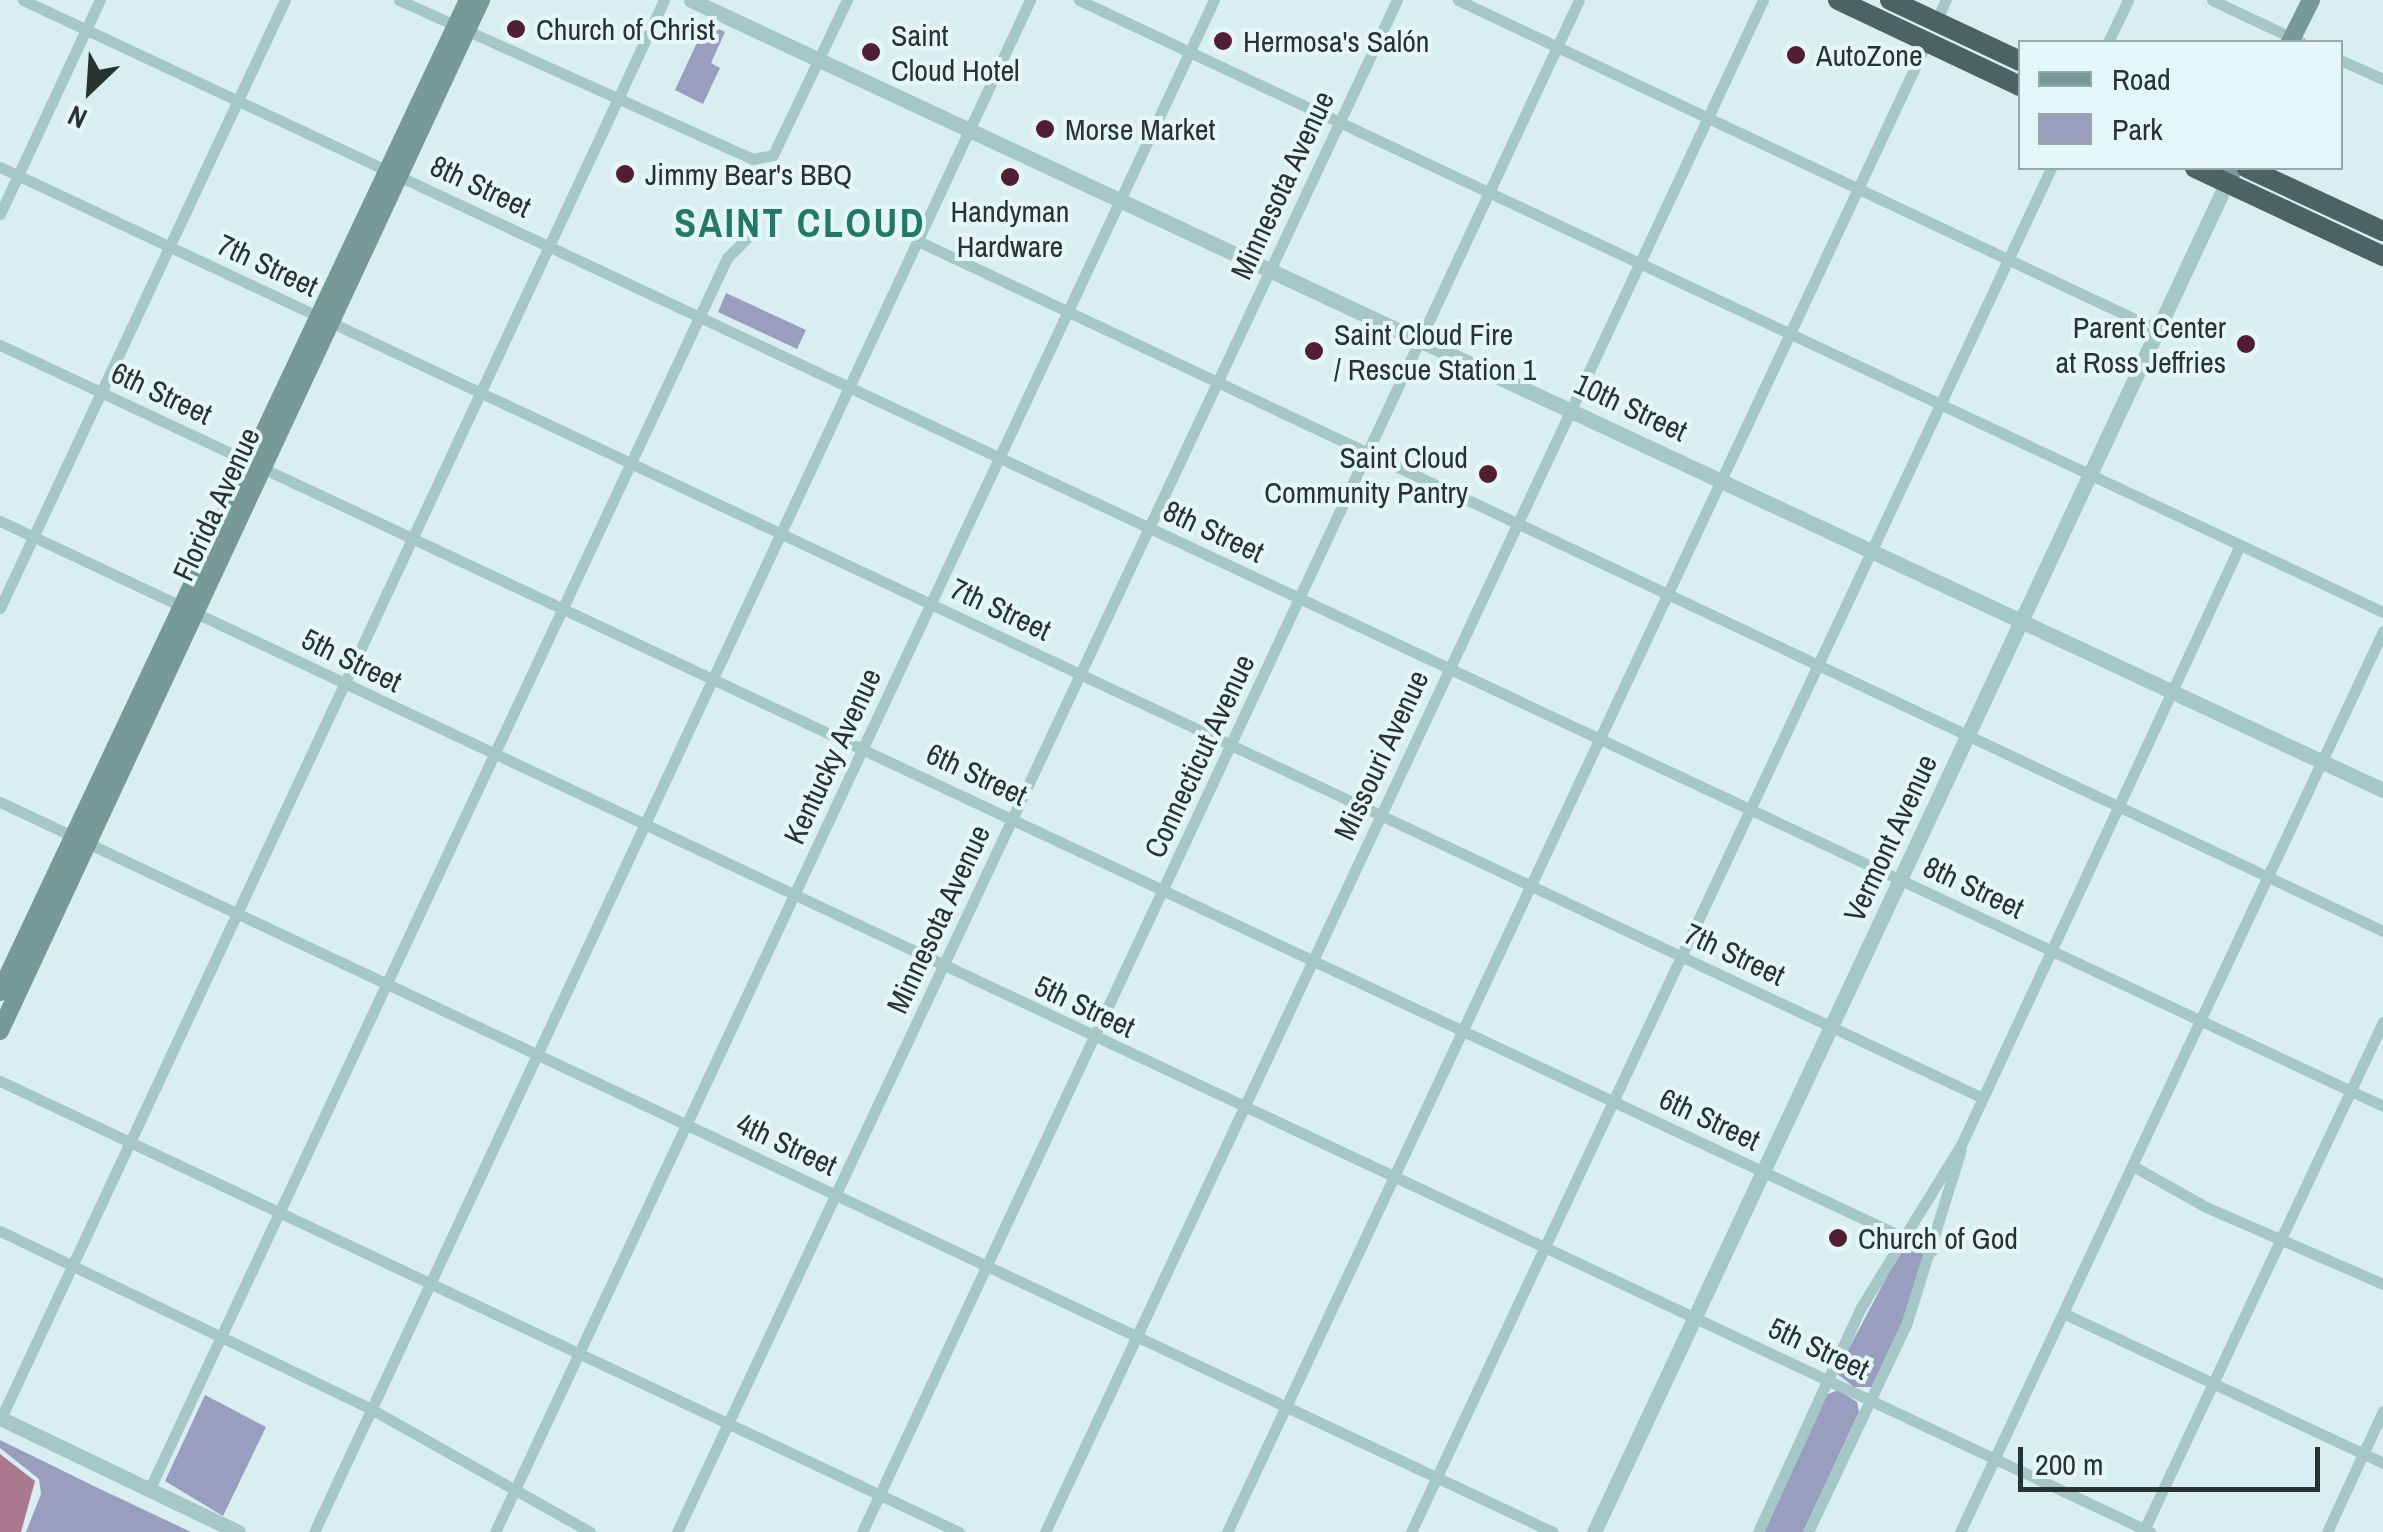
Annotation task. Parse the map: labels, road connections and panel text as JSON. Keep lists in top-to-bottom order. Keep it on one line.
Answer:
{"streets":{"main road":["Florida Avenue"],"street":["Minnesota Avenue","8th Street","7th Street","6th Street","10th Street","5th Street","Missouri Avenue","Kentucky Avenue","Connecticut Avenue","Vermont Avenue","4th Street"]},"crossings":[["Minnesota Avenue","8th Street"],["Minnesota Avenue","7th Street"],["Minnesota Avenue","6th Street"],["Minnesota Avenue","10th Street"],["Minnesota Avenue","5th Street"],["Minnesota Avenue","4th Street"],["8th Street","Florida Avenue"],["8th Street","Missouri Avenue"],["8th Street","Kentucky Avenue"],["8th Street","Connecticut Avenue"],["8th Street","Vermont Avenue"],["7th Street","Florida Avenue"],["7th Street","Missouri Avenue"],["7th Street","Kentucky Avenue"],["7th Street","Connecticut Avenue"],["7th Street","Vermont Avenue"],["6th Street","Florida Avenue"],["6th Street","Missouri Avenue"],["6th Street","Kentucky Avenue"],["6th Street","Connecticut Avenue"],["6th Street","Vermont Avenue"],["10th Street","Missouri Avenue"],["10th Street","Kentucky Avenue"],["10th Street","Connecticut Avenue"],["10th Street","Vermont Avenue"],["Florida Avenue","5th Street"],["Florida Avenue","4th Street"],["5th Street","Missouri Avenue"],["5th Street","Kentucky Avenue"],["5th Street","Connecticut Avenue"],["5th Street","Vermont Avenue"],["Missouri Avenue","4th Street"],["Kentucky Avenue","4th Street"],["Connecticut Avenue","4th Street"]],"districts":["SAINT CLOUD"],"places":["Church of Christ","Hermosa's Salón","Saint Cloud Hotel","AutoZone","Morse Market","Jimmy Bear's BBQ","Handyman Hardware","Parent Center at Ross Jeffries","Saint Cloud Fire / Rescue Station 1","Saint Cloud Community Pantry","Church of God"],"legend":["Road","Park"],"scale_bar":"200 m","north":"bottom left"}
